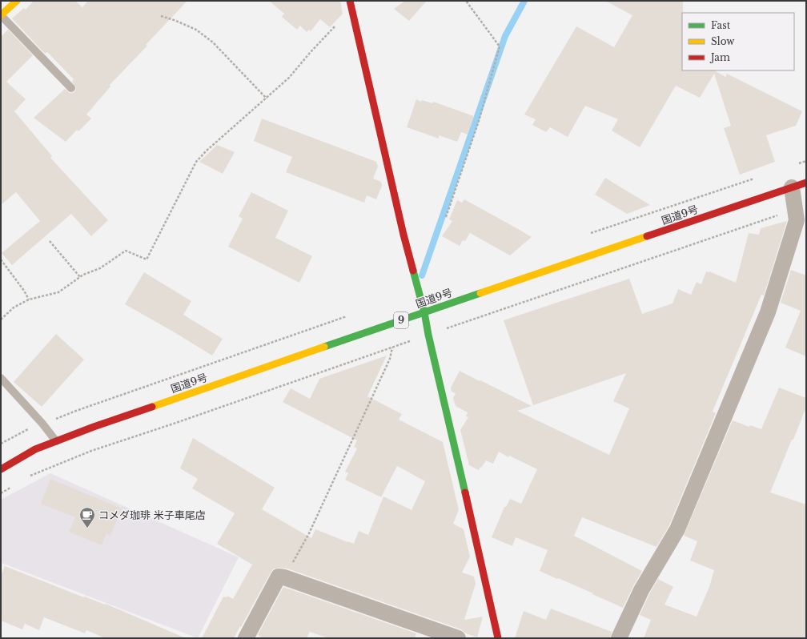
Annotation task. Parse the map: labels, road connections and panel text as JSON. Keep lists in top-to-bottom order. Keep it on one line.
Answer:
{"streets":{"main road":["国道9号","9"]},"places":{"cafe":["コメダ珈琲 米子車尾店"]},"legend":["Fast","Slow","Jam"]}
